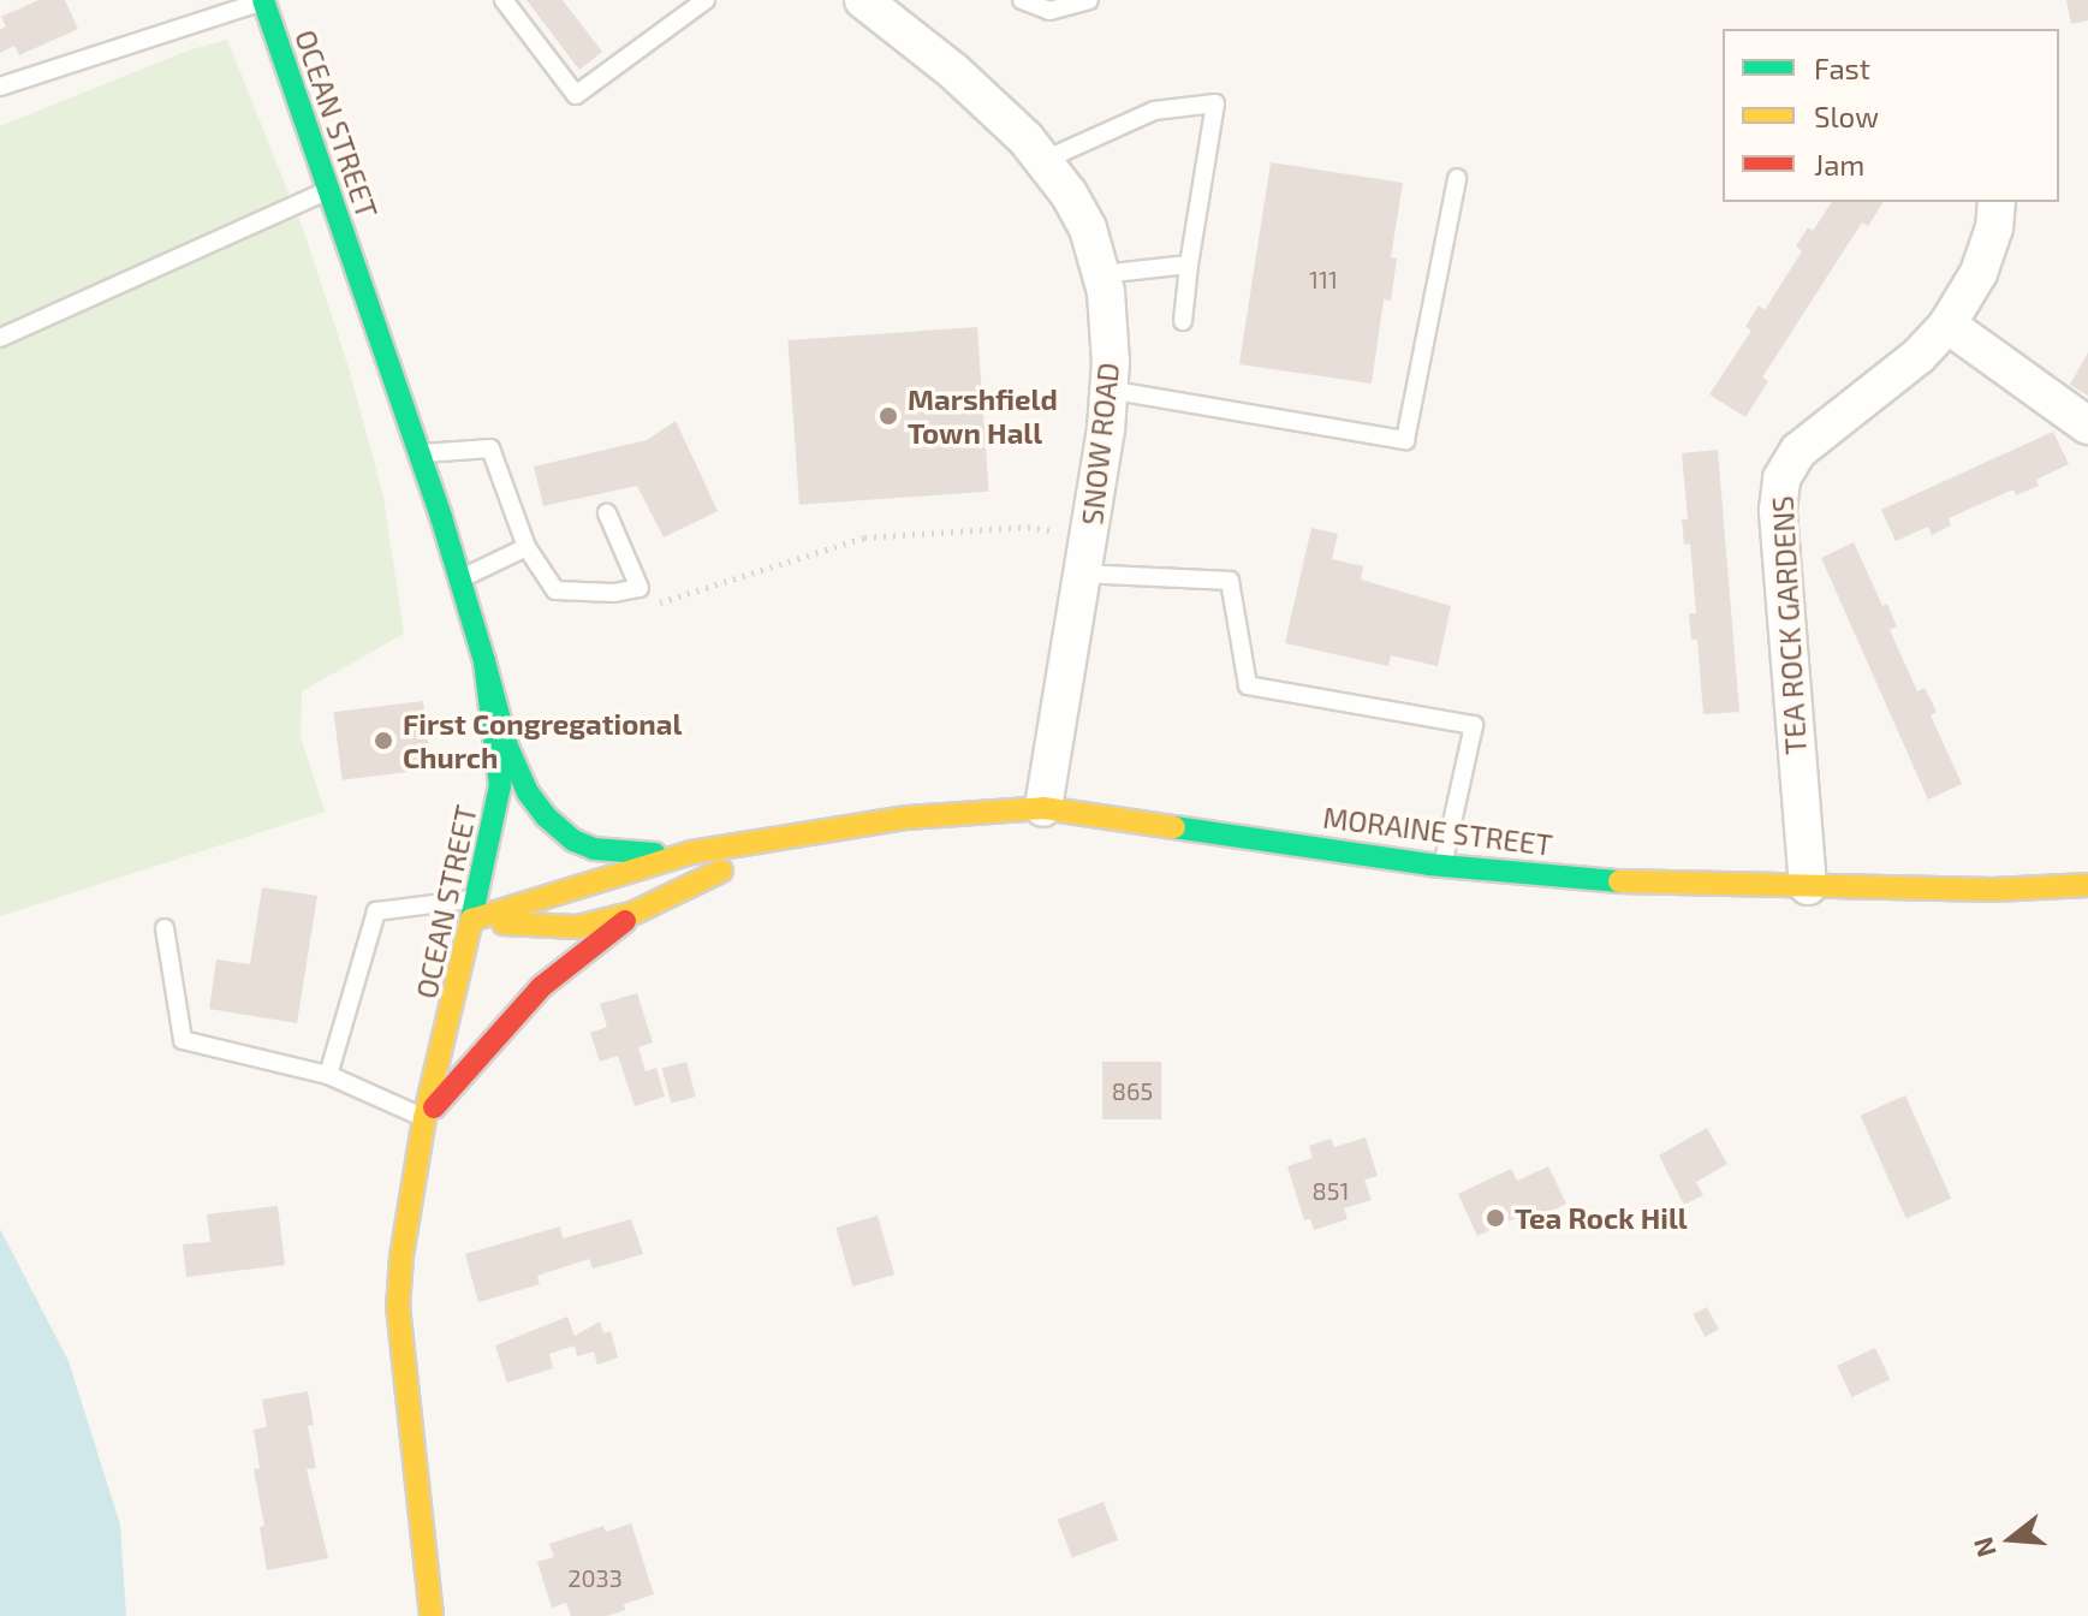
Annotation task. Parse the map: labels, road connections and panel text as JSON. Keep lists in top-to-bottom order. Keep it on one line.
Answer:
{"streets":{"main road":["OCEAN STREET","MORAINE STREET"],"street":["SNOW ROAD","TEA ROCK GARDENS"]},"crossings":[["OCEAN STREET","MORAINE STREET"],["SNOW ROAD","MORAINE STREET"],["TEA ROCK GARDENS","MORAINE STREET"]],"places":["Marshfield Town Hall","First Congregational Church","Tea Rock Hill"],"house_numbers":["111","865","851","2033"],"legend":["Fast","Slow","Jam"],"north":"left"}
